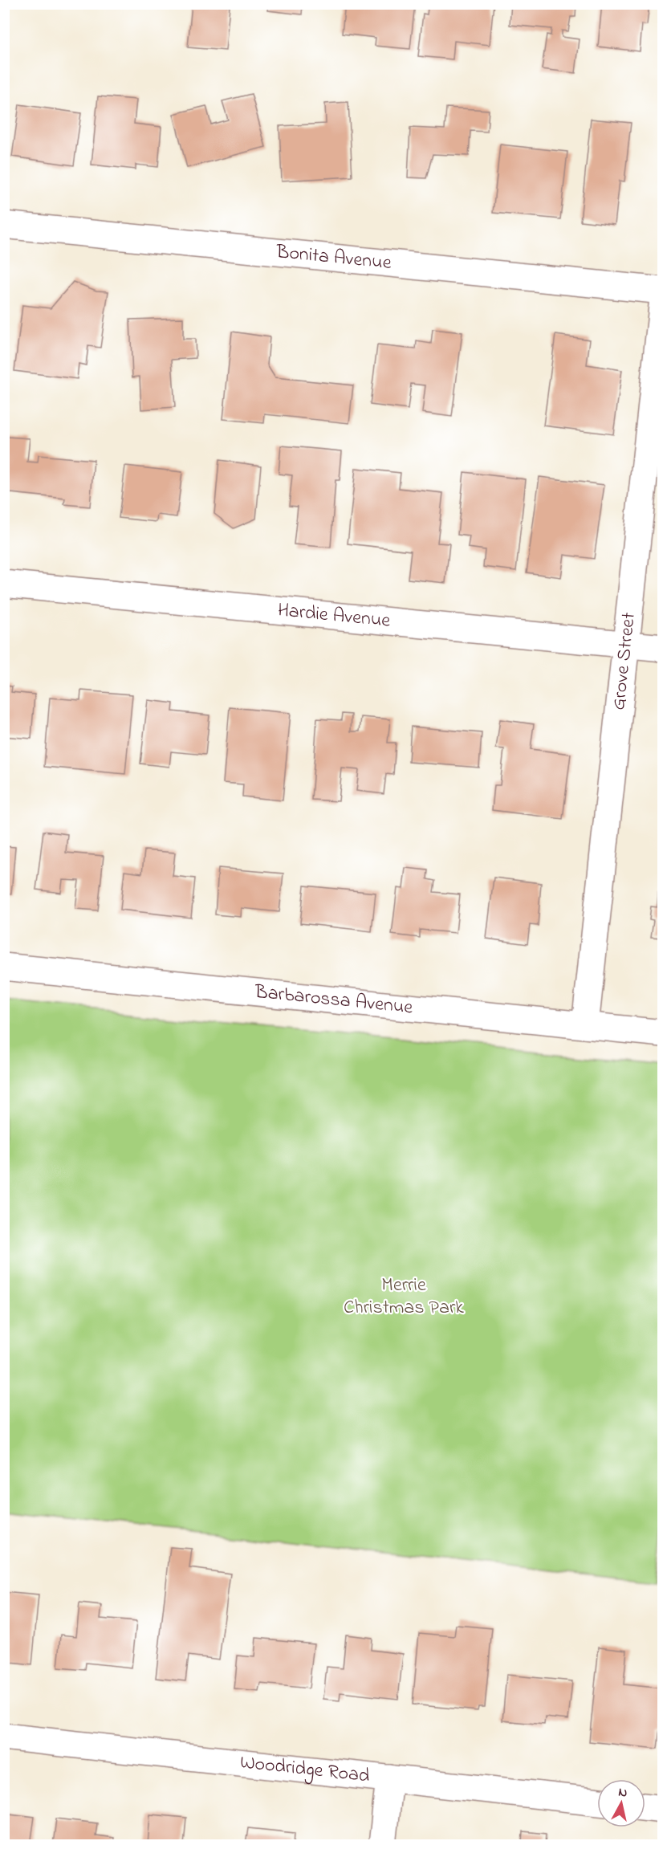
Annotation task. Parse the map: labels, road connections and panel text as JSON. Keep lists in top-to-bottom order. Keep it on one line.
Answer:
{"streets":{"street":["Bonita Avenue","Hardie Avenue","Grove Street","Barbarossa Avenue","Woodridge Road"]},"crossings":[["Hardie Avenue","Grove Street"],["Grove Street","Barbarossa Avenue"]],"parks":["Merrie Christmas Park"],"north":"top"}
